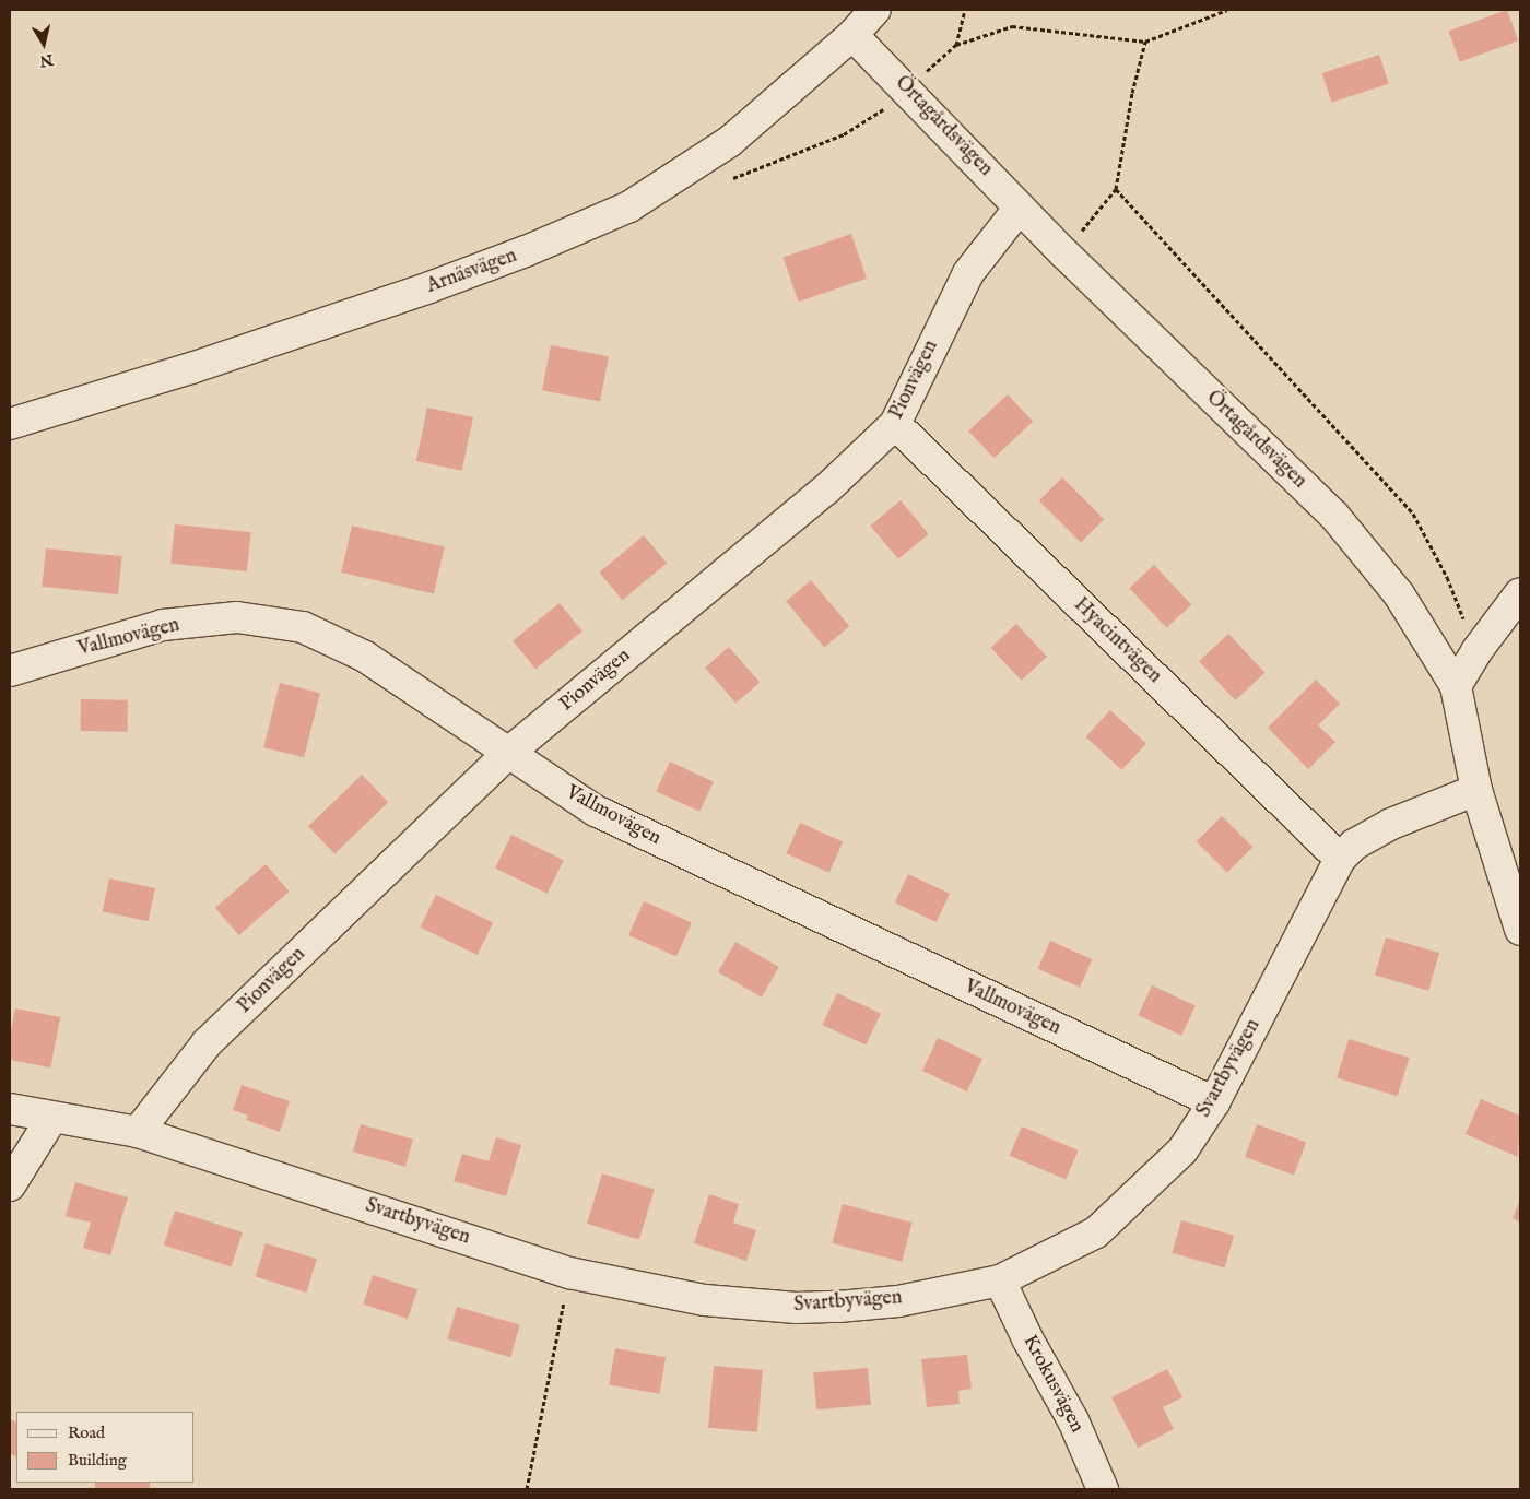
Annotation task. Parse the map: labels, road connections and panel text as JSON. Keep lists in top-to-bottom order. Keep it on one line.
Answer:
{"streets":{"street":["Örtagårdsvägen","Arnäsvägen","Pionvägen","Vallmovägen","Hyacintvägen","Svartbyvägen","Krokusvägen"]},"crossings":[["Örtagårdsvägen","Arnäsvägen"],["Örtagårdsvägen","Pionvägen"],["Örtagårdsvägen","Svartbyvägen"],["Pionvägen","Vallmovägen"],["Pionvägen","Hyacintvägen"],["Pionvägen","Svartbyvägen"],["Vallmovägen","Svartbyvägen"],["Hyacintvägen","Svartbyvägen"],["Svartbyvägen","Krokusvägen"]],"legend":["Road","Building"],"north":"bottom"}
